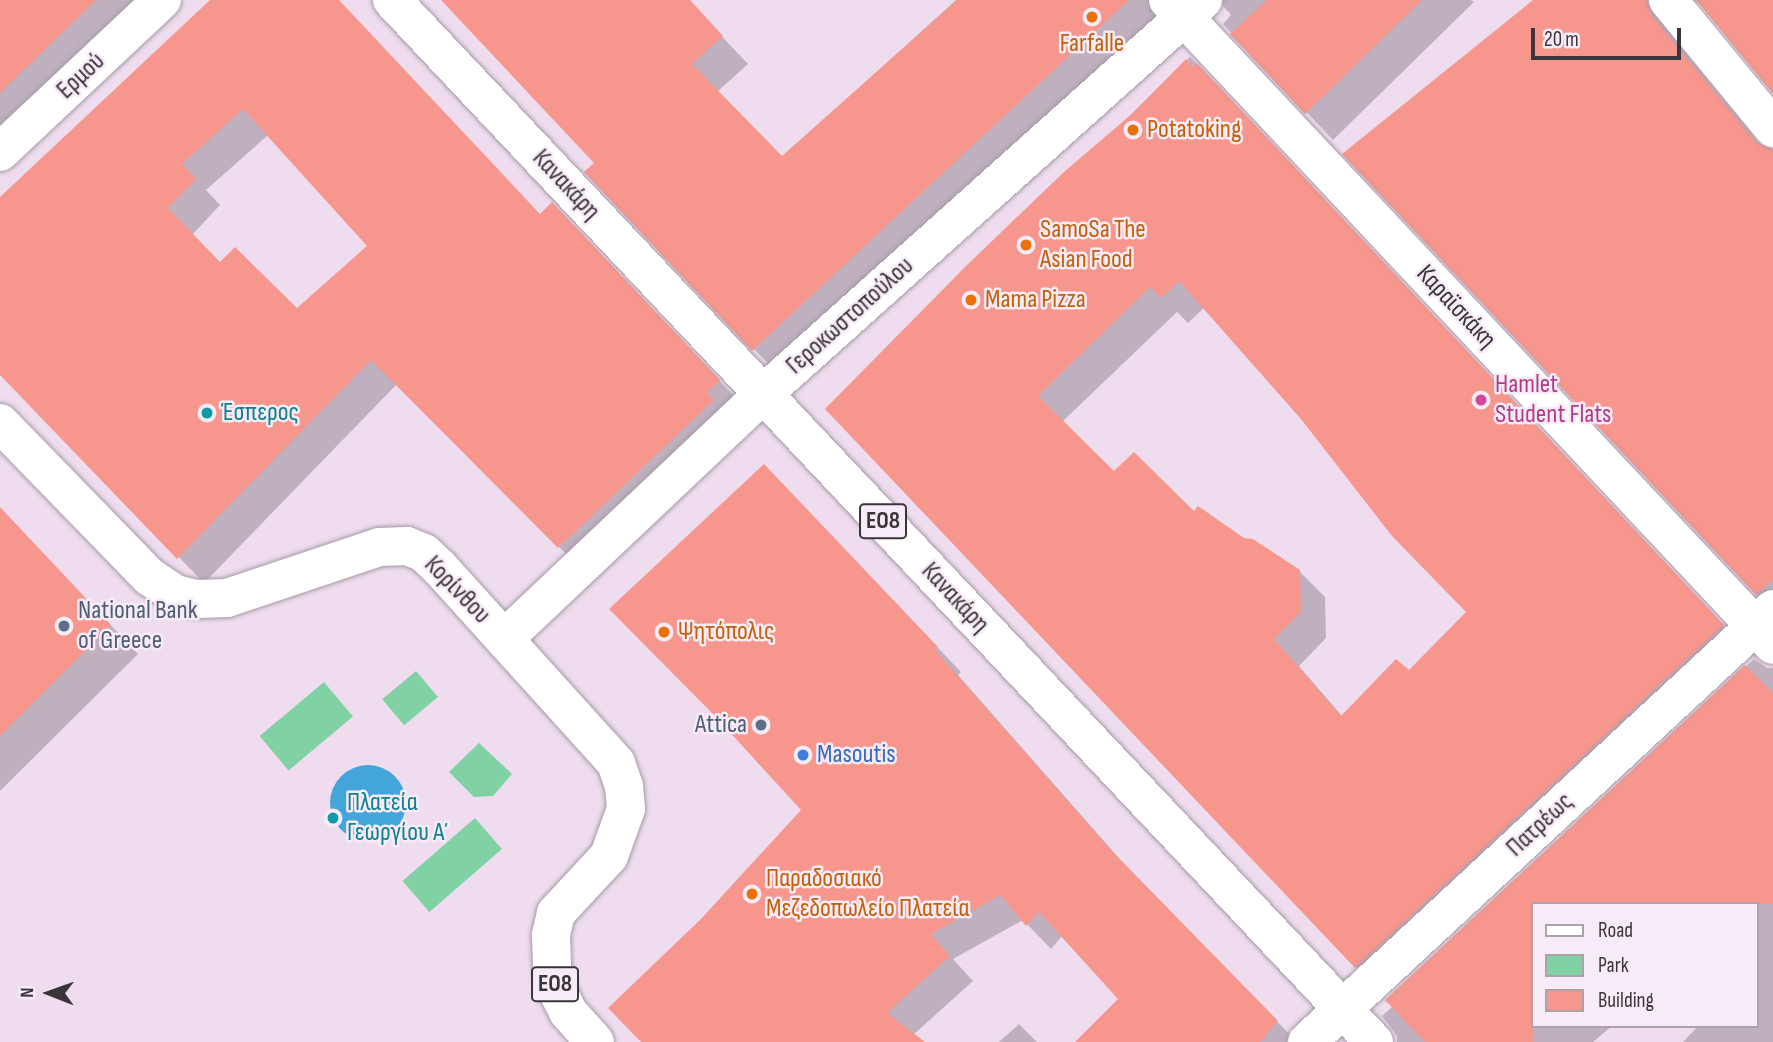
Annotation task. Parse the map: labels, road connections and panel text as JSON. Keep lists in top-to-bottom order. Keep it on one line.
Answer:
{"streets":{"main road":["Ερμού","Κανακάρη","Καραϊσκάκη","Γεροκωστοπούλου","ΕΟ8","Κορίνθου","Πατρέως"]},"crossings":[["Κανακάρη","Γεροκωστοπούλου"],["Κανακάρη","Πατρέως"],["Καραϊσκάκη","Γεροκωστοπούλου"],["Καραϊσκάκη","Πατρέως"],["Γεροκωστοπούλου","Κορίνθου"]],"places":["Farfalle","Potatoking","SamoSa The Asian Food","Mama Pizza","Hamlet Student Flats","Έσπερος","National Bank of Greece","Ψητόπολις","Attica","Masoutis","Πλατεία Γεωργίου Α΄","Παραδοσιακό Μεζεδοπωλείο Πλατεία"],"legend":["Road","Park","Building"],"scale_bar":"20 m","north":"left"}
